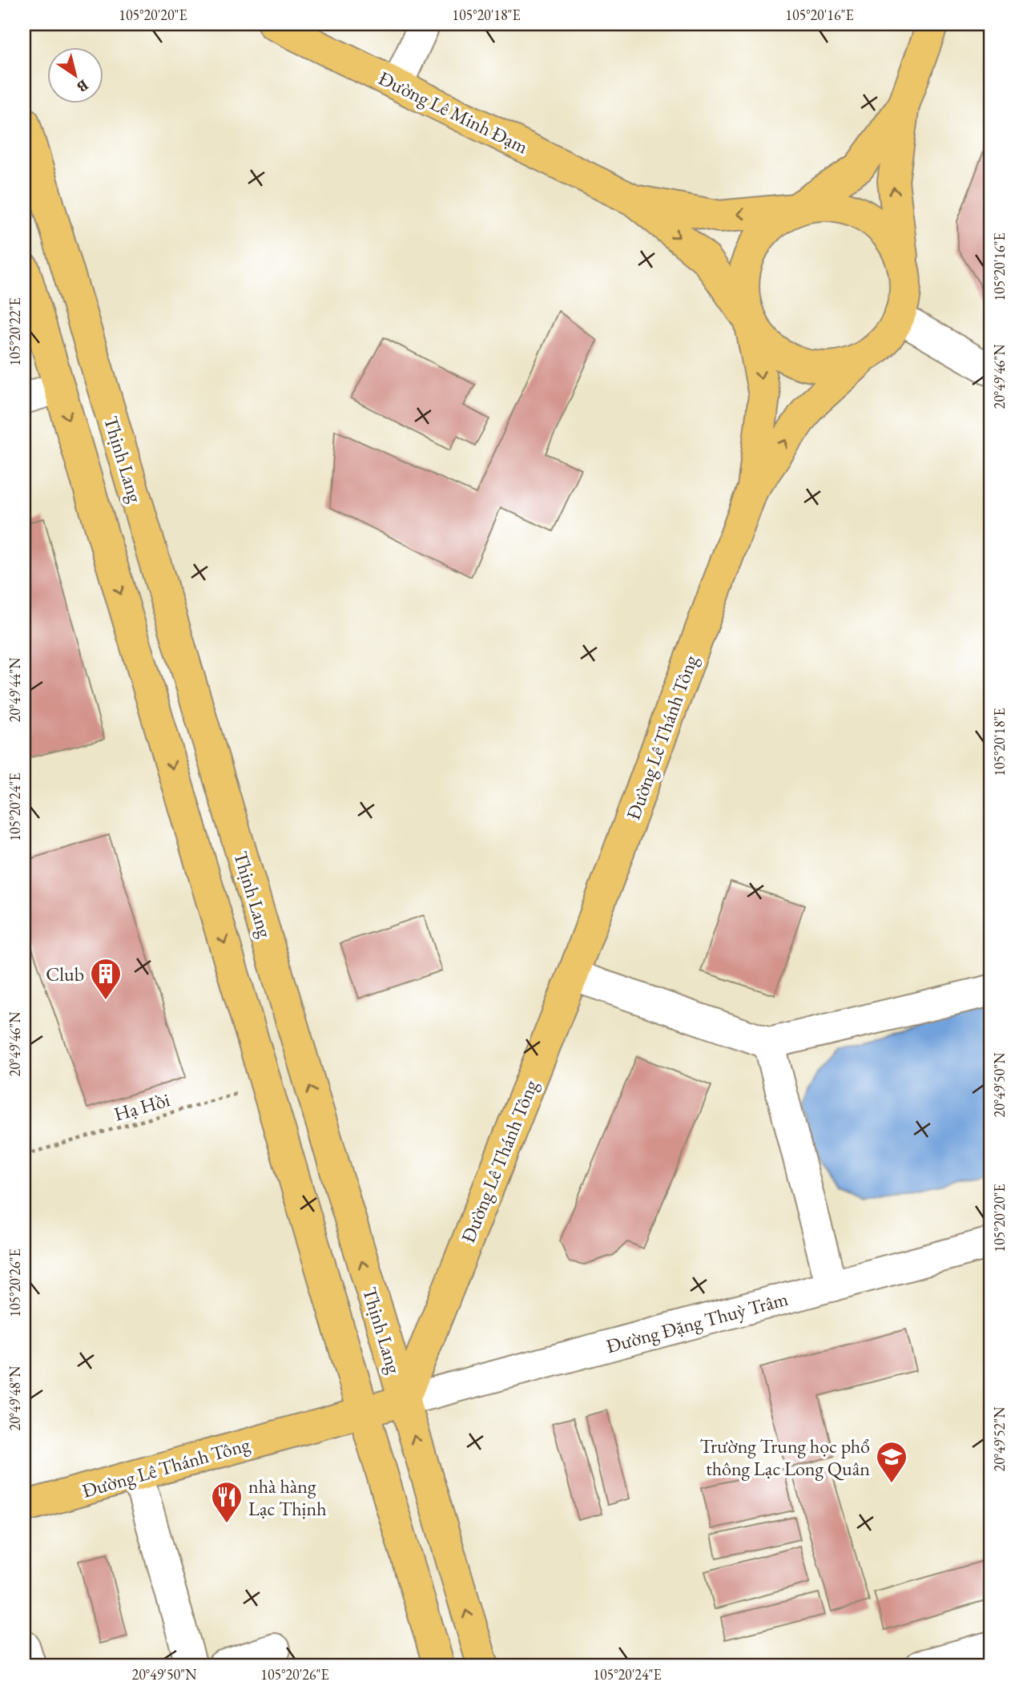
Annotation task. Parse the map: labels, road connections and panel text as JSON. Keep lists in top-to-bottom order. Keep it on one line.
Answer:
{"streets":{"main road":["Đường Lê Minh Đạm","Thịnh Lang","Đường Lê Thánh Tông"],"street":["Đường Đặng Thuỳ Trâm"],"path":["Hạ Hồi"]},"crossings":[["Thịnh Lang","Đường Lê Thánh Tông"],["Thịnh Lang","Hạ Hồi"],["Thịnh Lang","Đường Đặng Thuỳ Trâm"],["Đường Lê Thánh Tông","Đường Đặng Thuỳ Trâm"]],"places":{"building":["Club"],"school or university":["Trường Trung học phổ thông Lạc Long Quân"],"restaurant":["nhà hàng Lạc Thịnh"]},"north":"bottom right","coordinates":["105°20'20\"E","105°20'18\"E","105°20'16\"E","105°20'22\"E","20°49'46\"N","20°49'44\"N","105°20'24\"E","20°49'50\"N","105°20'26\"E","20°49'48\"N","20°49'52\"N"]}
